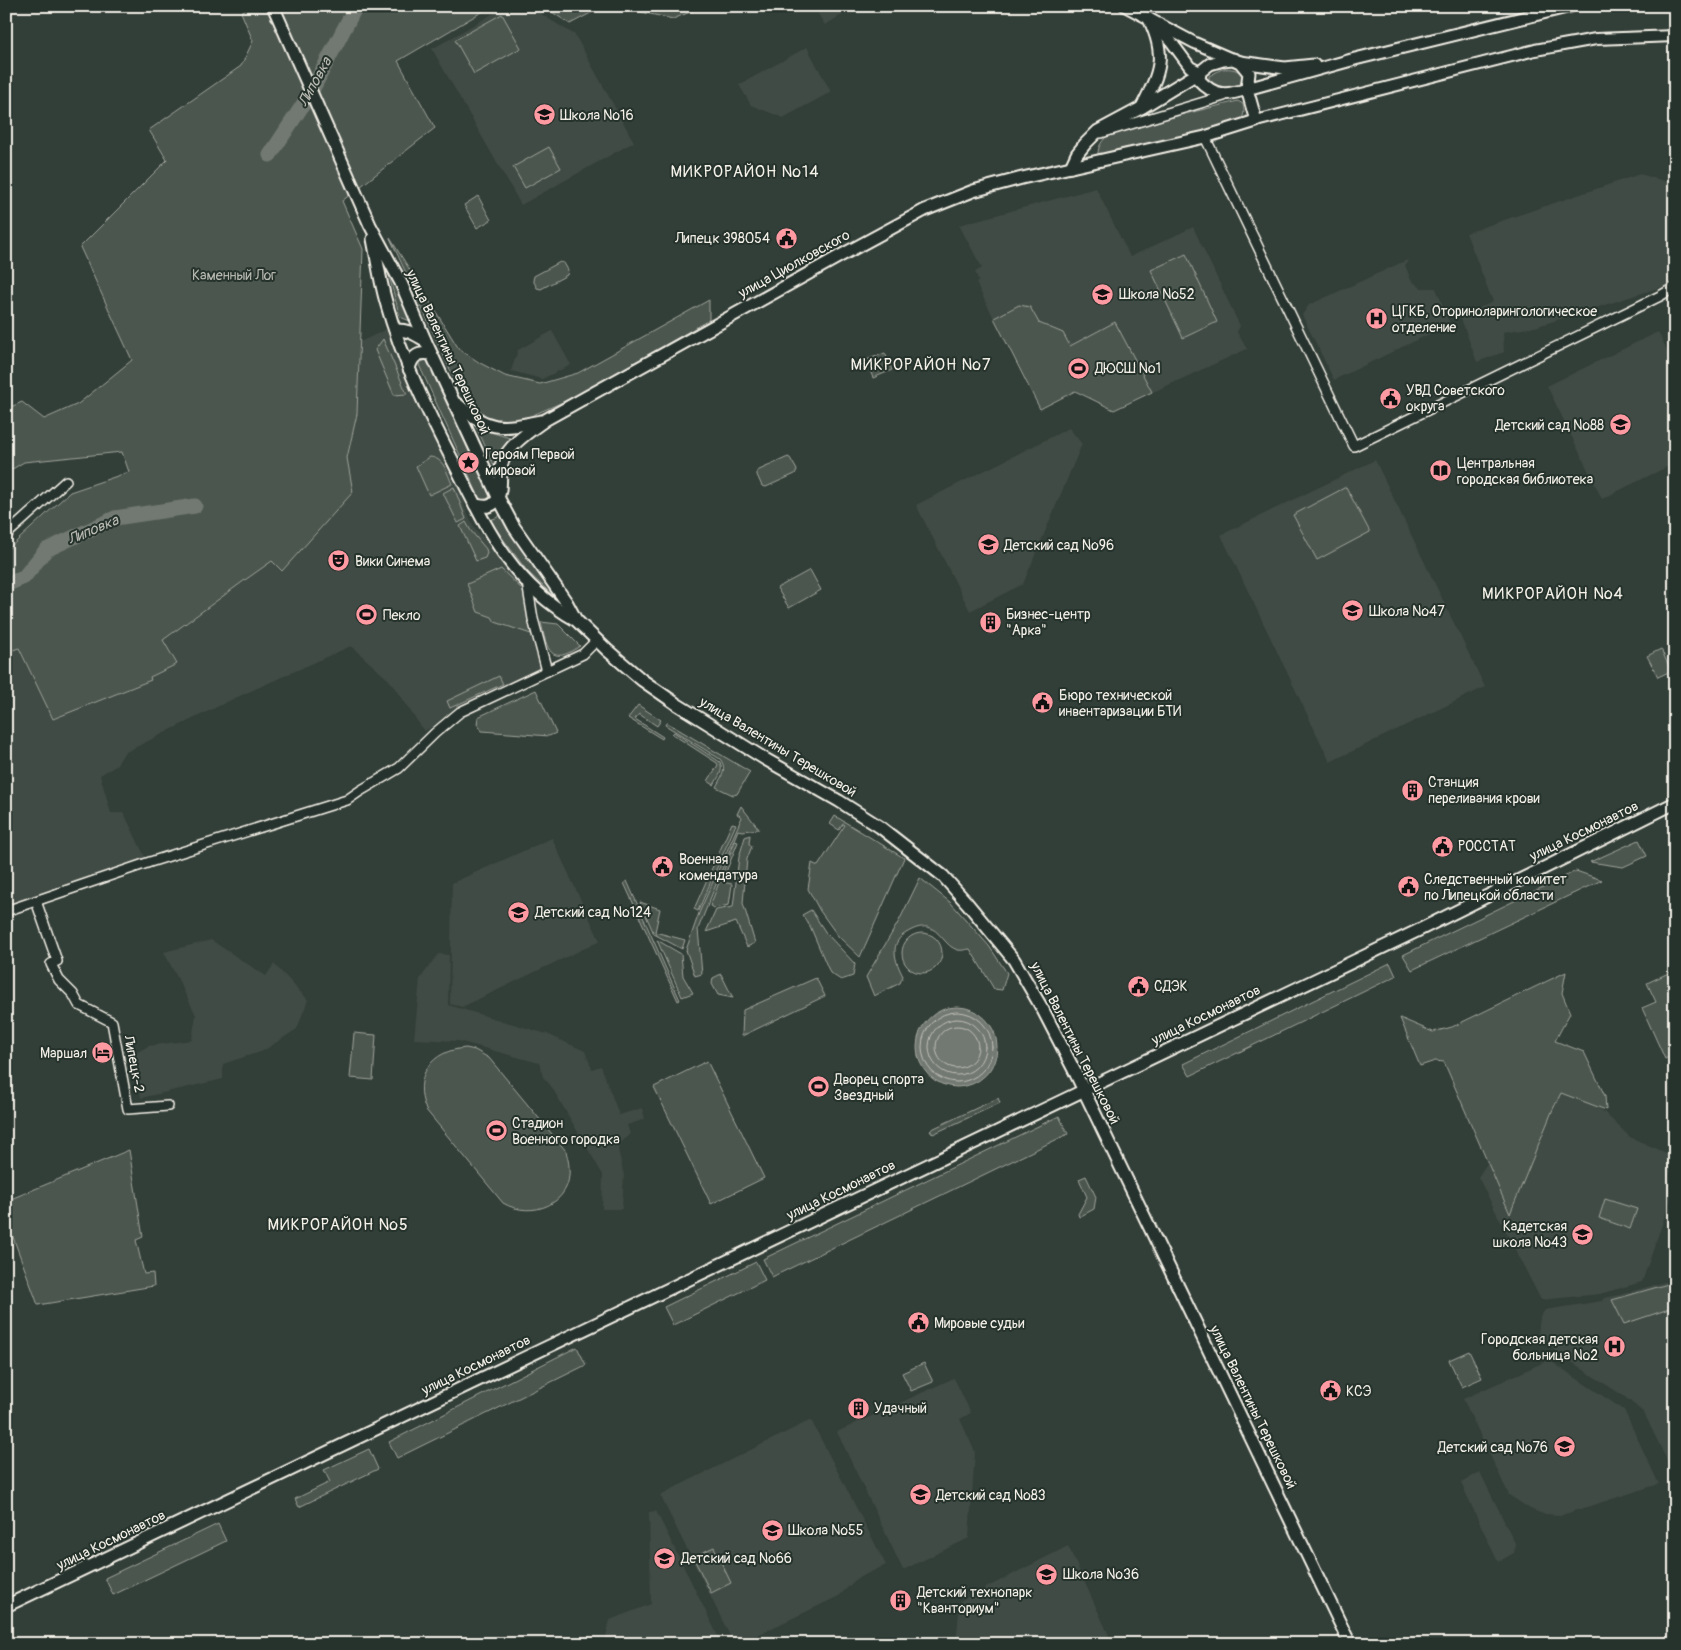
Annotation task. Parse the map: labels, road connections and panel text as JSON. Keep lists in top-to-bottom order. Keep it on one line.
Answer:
{"streets":{"main road":["улица Циолковского","улица Валентины Терешковой","улица Космонавтов"],"street":["Липецк-2"]},"crossings":[["улица Валентины Терешковой","улица Космонавтов"]],"districts":["МИКРОРАЙОН №14","МИКРОРАЙОН №7","МИКРОРАЙОН №4","МИКРОРАЙОН №5"],"water":["Липовка"],"parks":["Каменный Лог"],"places":{"school or university":["Школа №16","Школа №52","Детский сад №88","Детский сад №96","Школа №47","Детский сад №124","Кадетская школа №43","Детский сад №76","Детский сад №83","Школа №55","Детский сад №66","Школа №36"],"public building":["Липецк 398054","УВД Советского округа","Бюро технической инвентаризации БТИ","РОССТАТ","Военная комендатура","Следственный комитет по Липецкой области","СДЭК","Мировые судьи","КСЭ"],"hospital":["ЦГКБ, Оториноларингологическое отделение","Городская детская больница №2"],"sports":["ДЮСШ №1","Пекло","Дворец спорта Звездный","Стадион Военного городка"],"place":["Героям Первой мировой"],"library":["Центральная городская библиотека"],"theatre":["Вики Синема"],"building":["Бизнес-центр \"Арка\"","Станция переливания крови","Удачный","Детский технопарк \"Кванториум\""],"hotel":["Маршал"]}}
